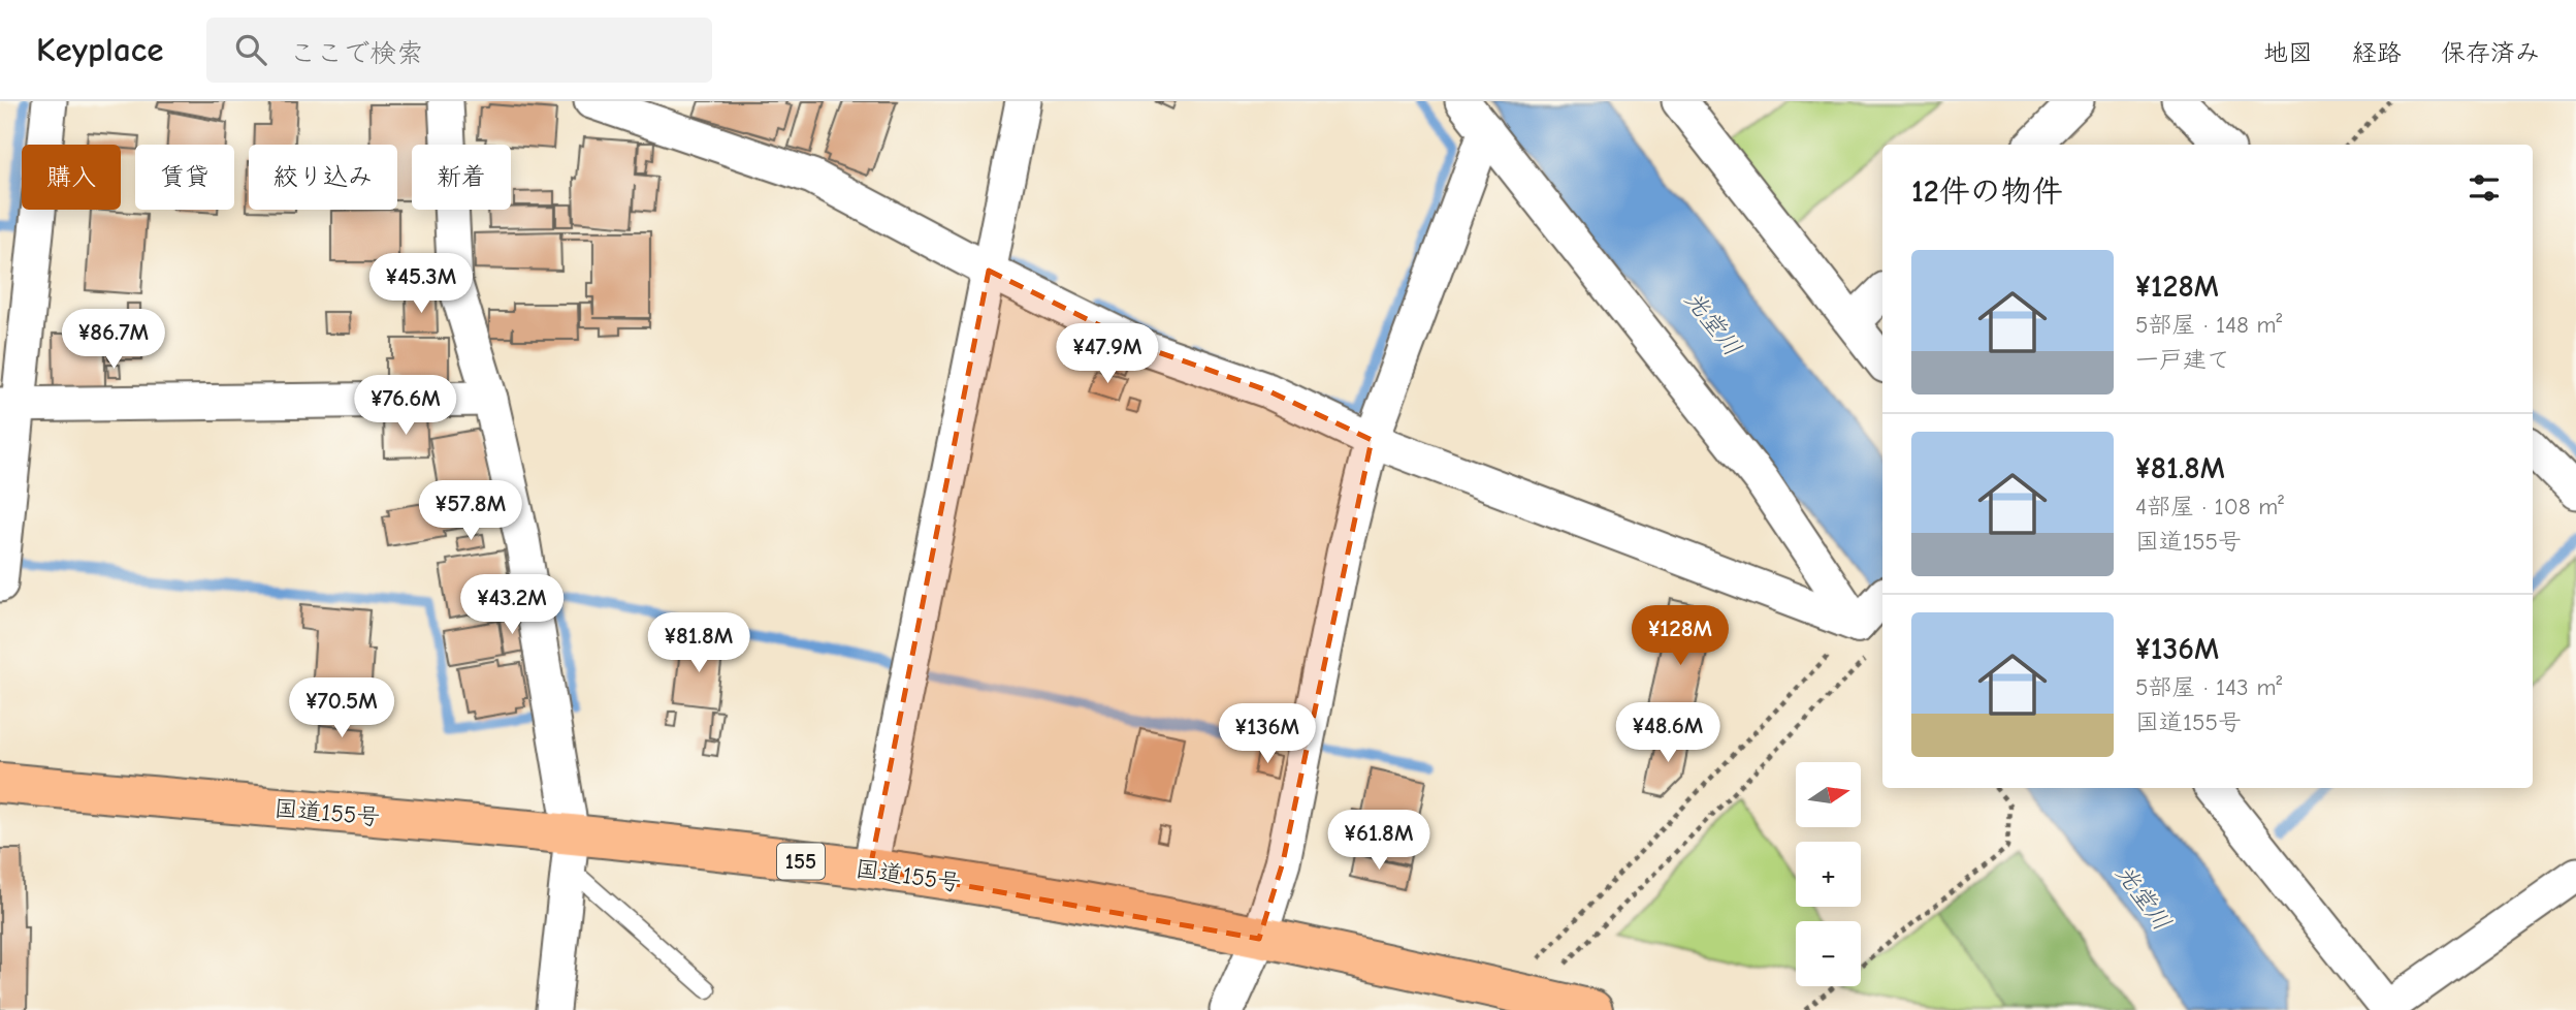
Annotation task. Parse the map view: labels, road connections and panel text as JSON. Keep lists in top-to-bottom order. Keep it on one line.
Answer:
{"streets":{"highway":["国道155号","155"]},"water":["光堂川"],"north":"right","page":{"header":"Keyplace","search":"ここで検索","nav":["地図","経路","保存済み"],"chip":["購入","賃貸","絞り込み","新着"],"heading":"12件の物件","list":[{"name":"¥128M","note":"5部屋 · 148 m² · 一戸建て"},{"name":"¥81.8M","note":"4部屋 · 108 m² · 国道155号"},{"name":"¥136M","note":"5部屋 · 143 m² · 国道155号"}],"price":["¥45.3M","¥86.7M","¥47.9M","¥76.6M","¥57.8M","¥43.2M","¥128M","¥81.8M","¥70.5M","¥48.6M","¥136M","¥61.8M"],"map_buttons":["+","−"]}}
